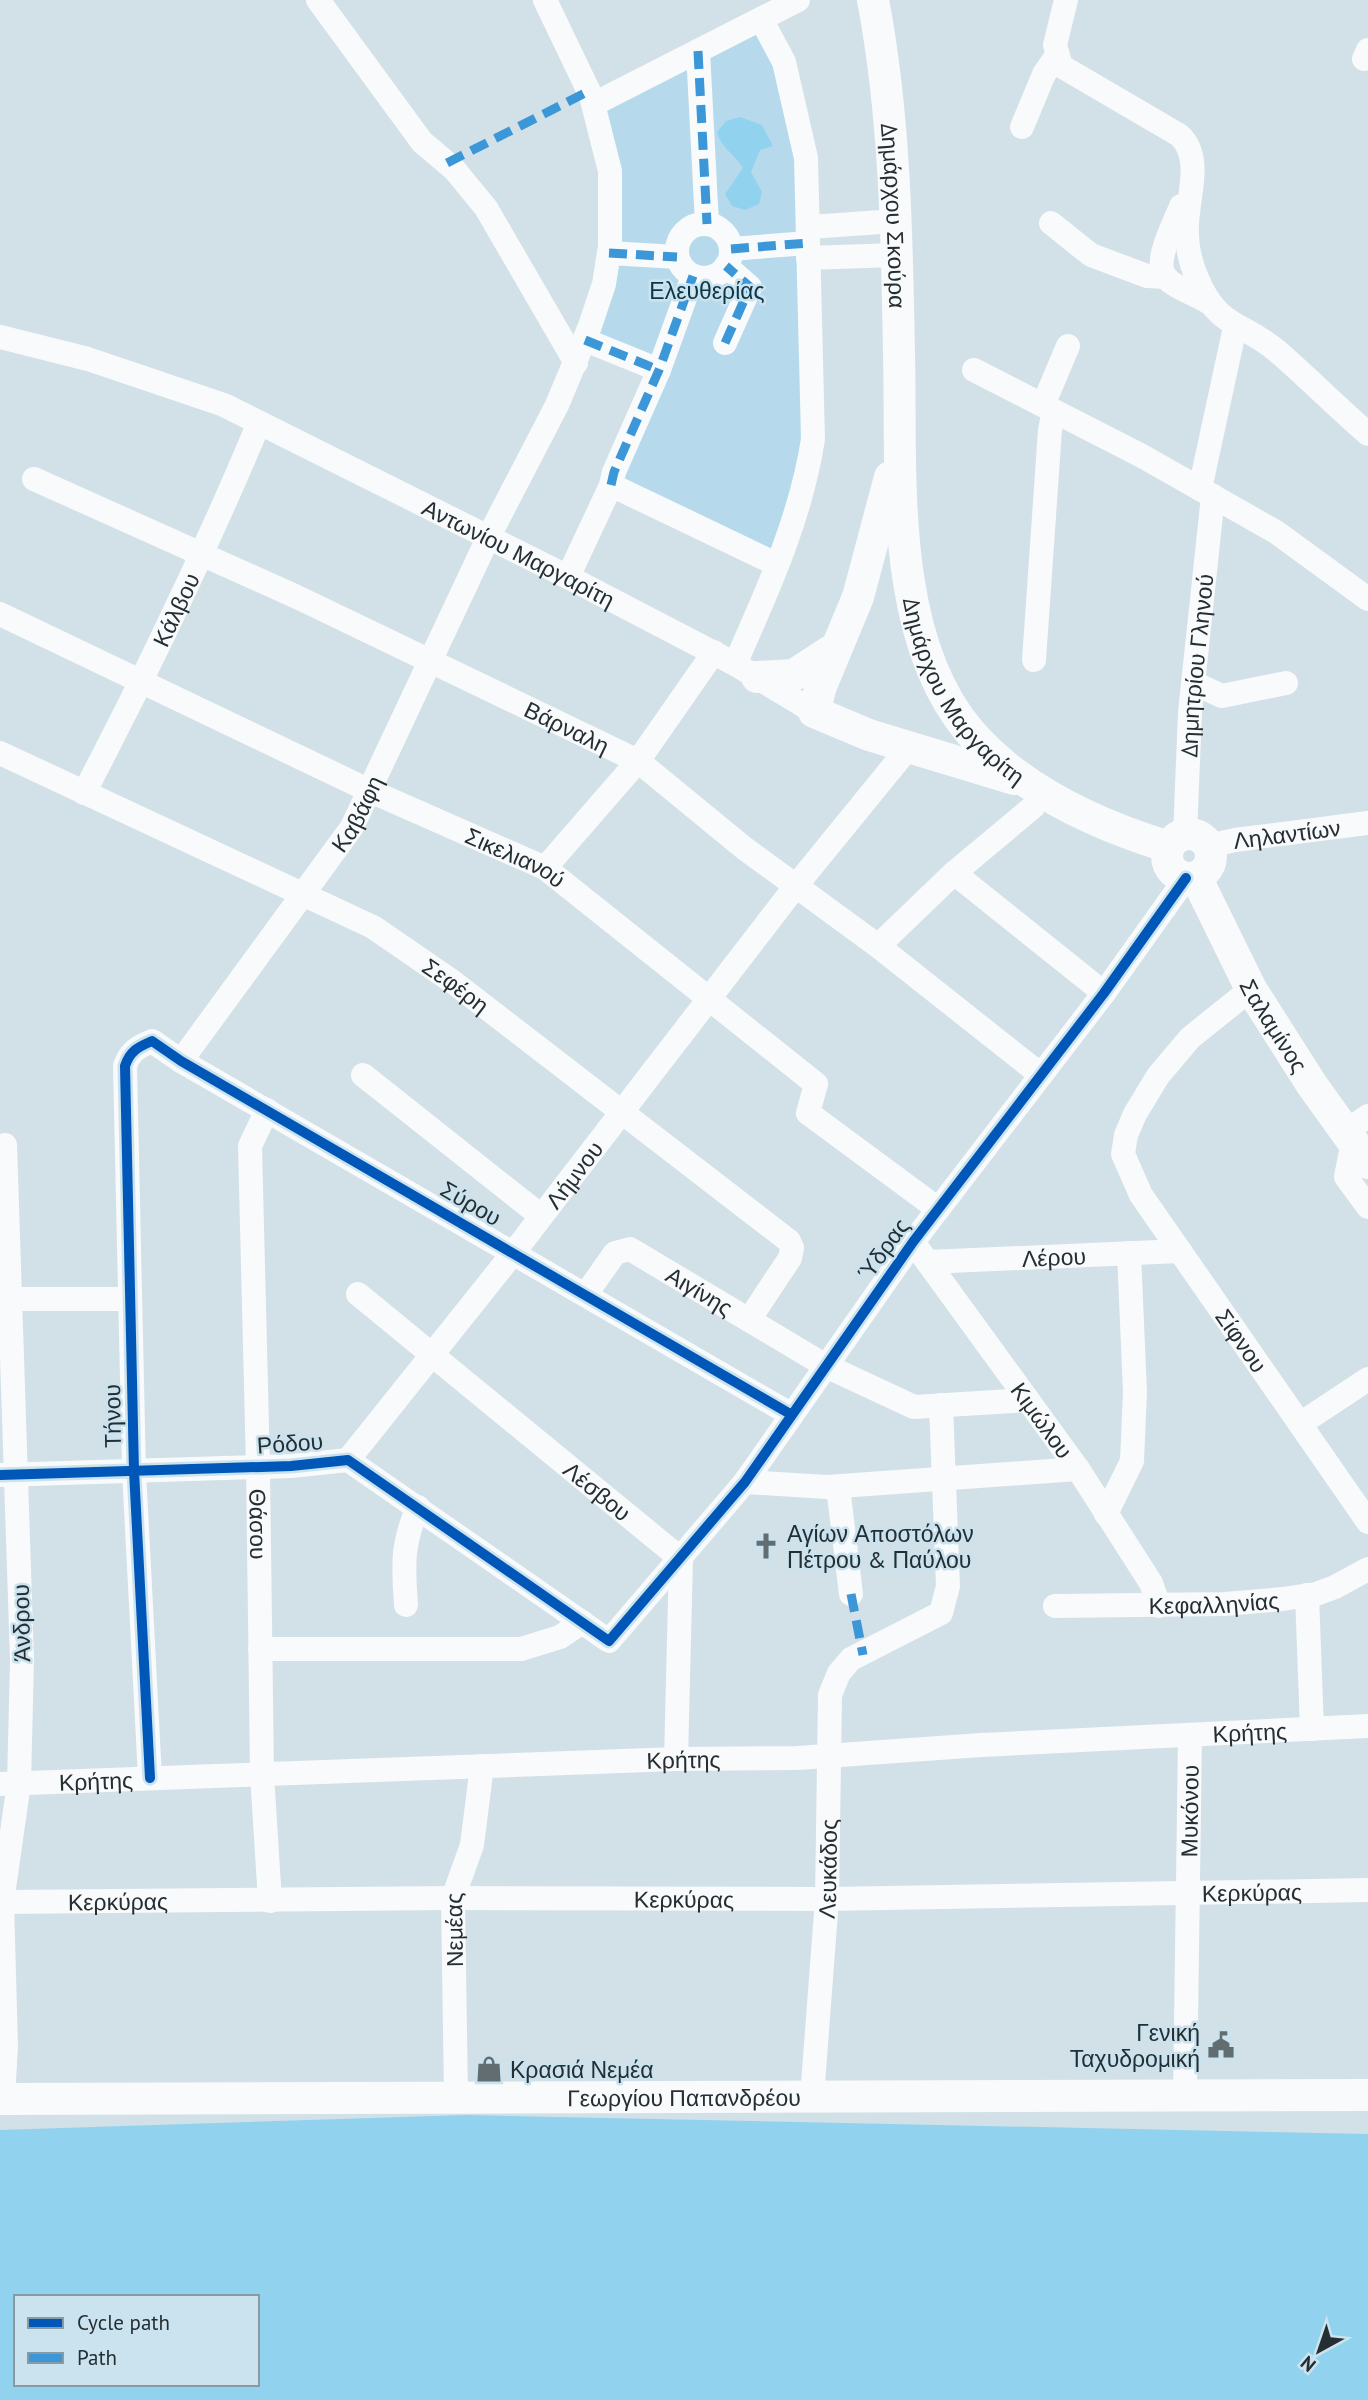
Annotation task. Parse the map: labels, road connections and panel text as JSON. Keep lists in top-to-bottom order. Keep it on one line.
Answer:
{"streets":{"main road":["Δημάρχου Σκούρα","Αντωνίου Μαργαρίτη","Δημάρχου Μαργαρίτη","Σαλαμίνος","Γεωργίου Παπανδρέου"],"street":["Κάλβου","Δημητρίου Γληνού","Βάρναλη","Καβάφη","Ληλαντίων","Σικελιανού","Σεφέρη","Λήμνου","Σύρου","Ύδρας","Λέρου","Αιγίνης","Σίφνου","Τήνου","Κιμώλου","Ρόδου","Λέσβου","Θάσου","Κεφαλληνίας","Άνδρου","Κρήτης","Μυκόνου","Λευκάδος","Κερκύρας","Νεμέας"]},"crossings":[["Δημάρχου Σκούρα","Δημάρχου Μαργαρίτη"],["Αντωνίου Μαργαρίτη","Κάλβου"],["Αντωνίου Μαργαρίτη","Δημάρχου Μαργαρίτη"],["Αντωνίου Μαργαρίτη","Καβάφη"],["Αντωνίου Μαργαρίτη","Λήμνου"],["Κάλβου","Βάρναλη"],["Κάλβου","Σικελιανού"],["Κάλβου","Σεφέρη"],["Δημητρίου Γληνού","Δημάρχου Μαργαρίτη"],["Δημητρίου Γληνού","Ληλαντίων"],["Δημάρχου Μαργαρίτη","Ληλαντίων"],["Βάρναλη","Καβάφη"],["Βάρναλη","Λήμνου"],["Βάρναλη","Ύδρας"],["Καβάφη","Σικελιανού"],["Καβάφη","Σεφέρη"],["Καβάφη","Σύρου"],["Σικελιανού","Λήμνου"],["Σικελιανού","Ύδρας"],["Σεφέρη","Λήμνου"],["Σεφέρη","Αιγίνης"],["Σαλαμίνος","Ύδρας"],["Σαλαμίνος","Σίφνου"],["Λήμνου","Σύρου"],["Λήμνου","Ρόδου"],["Λήμνου","Λέσβου"],["Σύρου","Ύδρας"],["Σύρου","Αιγίνης"],["Σύρου","Τήνου"],["Σύρου","Θάσου"],["Ύδρας","Αιγίνης"],["Ύδρας","Κιμώλου"],["Ύδρας","Ρόδου"],["Ύδρας","Λέσβου"],["Λέρου","Σίφνου"],["Λέρου","Κιμώλου"],["Αιγίνης","Κιμώλου"],["Αιγίνης","Λευκάδος"],["Τήνου","Ρόδου"],["Τήνου","Κρήτης"],["Κιμώλου","Κεφαλληνίας"],["Ρόδου","Θάσου"],["Ρόδου","Άνδρου"],["Θάσου","Κρήτης"],["Θάσου","Κερκύρας"],["Άνδρου","Κρήτης"],["Άνδρου","Κερκύρας"],["Άνδρου","Γεωργίου Παπανδρέου"],["Κρήτης","Μυκόνου"],["Κρήτης","Λευκάδος"],["Κρήτης","Νεμέας"],["Μυκόνου","Κερκύρας"],["Μυκόνου","Γεωργίου Παπανδρέου"],["Λευκάδος","Κερκύρας"],["Λευκάδος","Γεωργίου Παπανδρέου"],["Κερκύρας","Νεμέας"],["Νεμέας","Γεωργίου Παπανδρέου"]],"parks":["Ελευθερίας"],"places":{"church":["Αγίων Αποστόλων Πέτρου & Παύλου"],"public building":["Γενική Ταχυδρομική"],"shop":["Κρασιά Νεμέα"]},"legend":["Cycle path","Path"],"north":"bottom left"}
